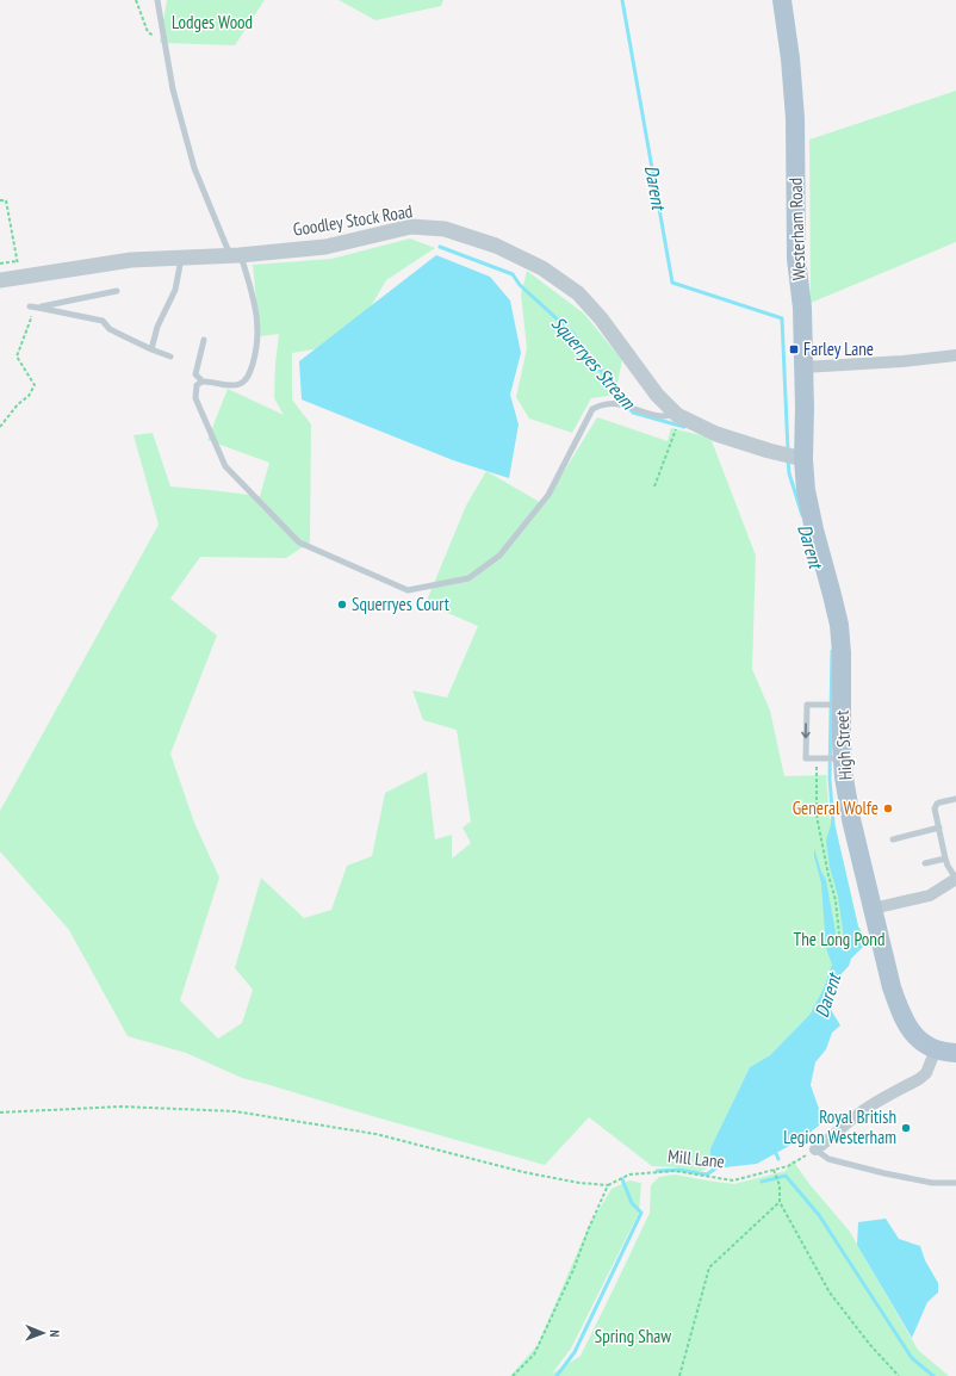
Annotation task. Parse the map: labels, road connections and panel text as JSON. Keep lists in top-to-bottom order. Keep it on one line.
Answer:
{"streets":{"main road":["Westerham Road","High Street"],"street":["Goodley Stock Road"],"path":["Mill Lane"]},"crossings":[["Goodley Stock Road","Westerham Road"],["Goodley Stock Road","High Street"],["Westerham Road","High Street"]],"water":["Darent","Squerryes Stream"],"parks":["Lodges Wood","The Long Pond","Spring Shaw"],"places":{"transit":["Farley Lane"],"other":["Squerryes Court","General Wolfe","Royal British Legion Westerham"]},"north":"right"}
